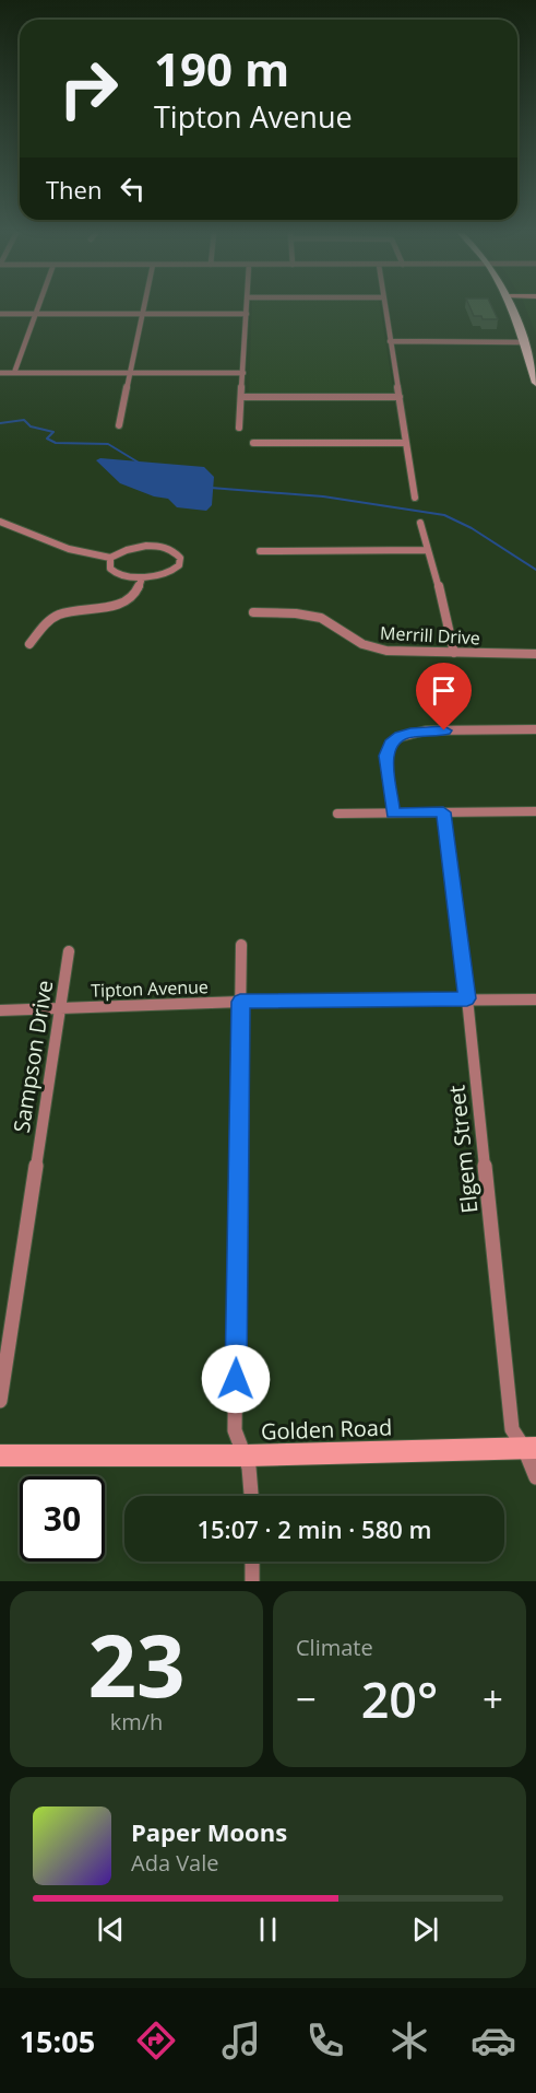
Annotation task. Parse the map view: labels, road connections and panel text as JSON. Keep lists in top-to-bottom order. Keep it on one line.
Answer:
{"streets":{"street":["Merrill Drive","Tipton Avenue","Sampson Drive","Elgem Street","Golden Road"]},"crossings":[["Tipton Avenue","Sampson Drive"],["Tipton Avenue","Elgem Street"],["Elgem Street","Golden Road"]],"page":{"turn":["190 m","Tipton Avenue"],"then":"Then","limit":"30","trip":"15:07 · 2 min · 580 m","tile":[["23","km/h"],"Climate"],"heat":["−","20°","+"],"song":["Paper Moons","Ada Vale"],"tabs":"15:05"}}
